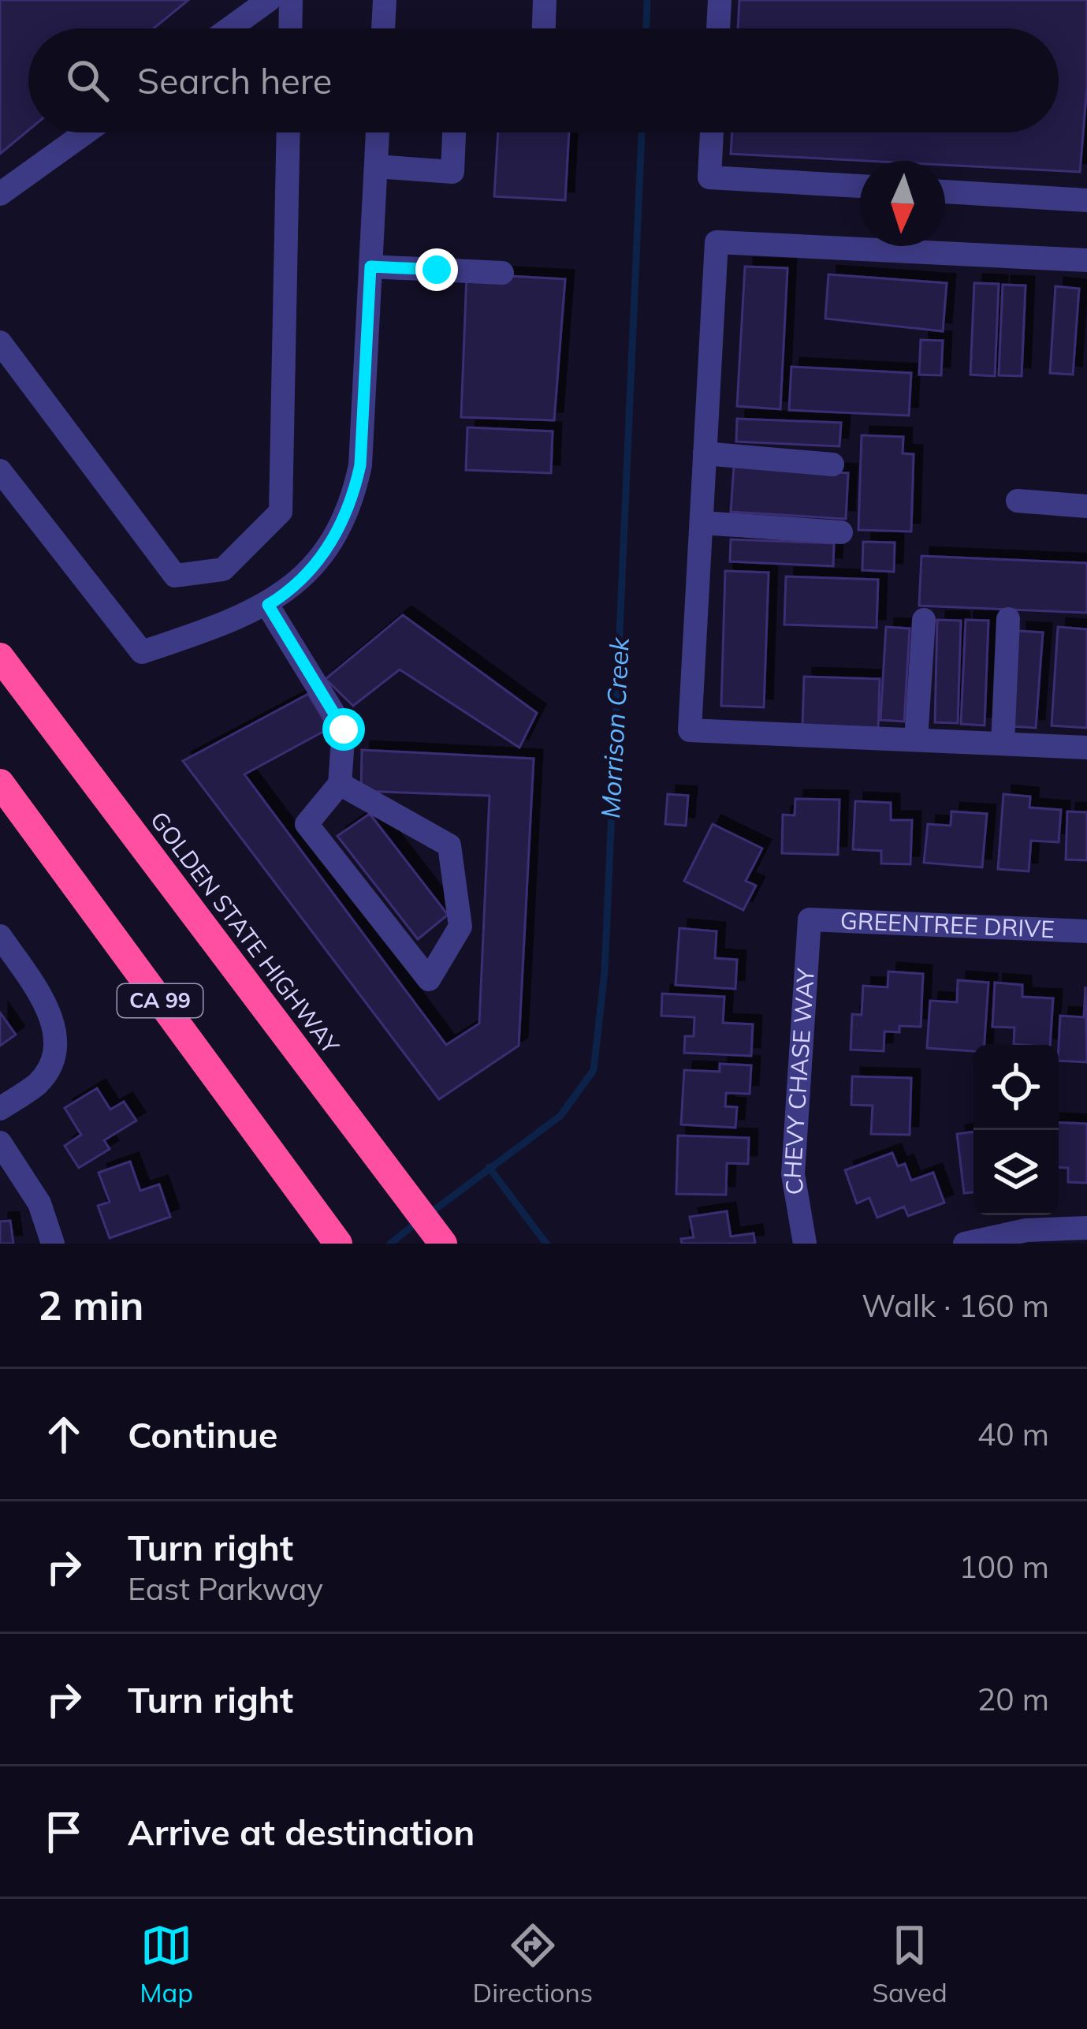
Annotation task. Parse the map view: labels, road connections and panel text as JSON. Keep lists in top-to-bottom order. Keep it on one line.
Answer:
{"streets":{"highway":["GOLDEN STATE HIGHWAY","CA 99"],"street":["GREENTREE DRIVE","CHEVY CHASE WAY"]},"crossings":[["GREENTREE DRIVE","CHEVY CHASE WAY"]],"water":["Morrison Creek"],"north":"bottom","page":{"search":"Search here","heading":["2 min","Walk · 160 m"],"list":[["Continue","40 m"],["Turn right","East Parkway","100 m"],["Turn right","20 m"],"Arrive at destination"],"nav":["Map","Directions","Saved"]}}
